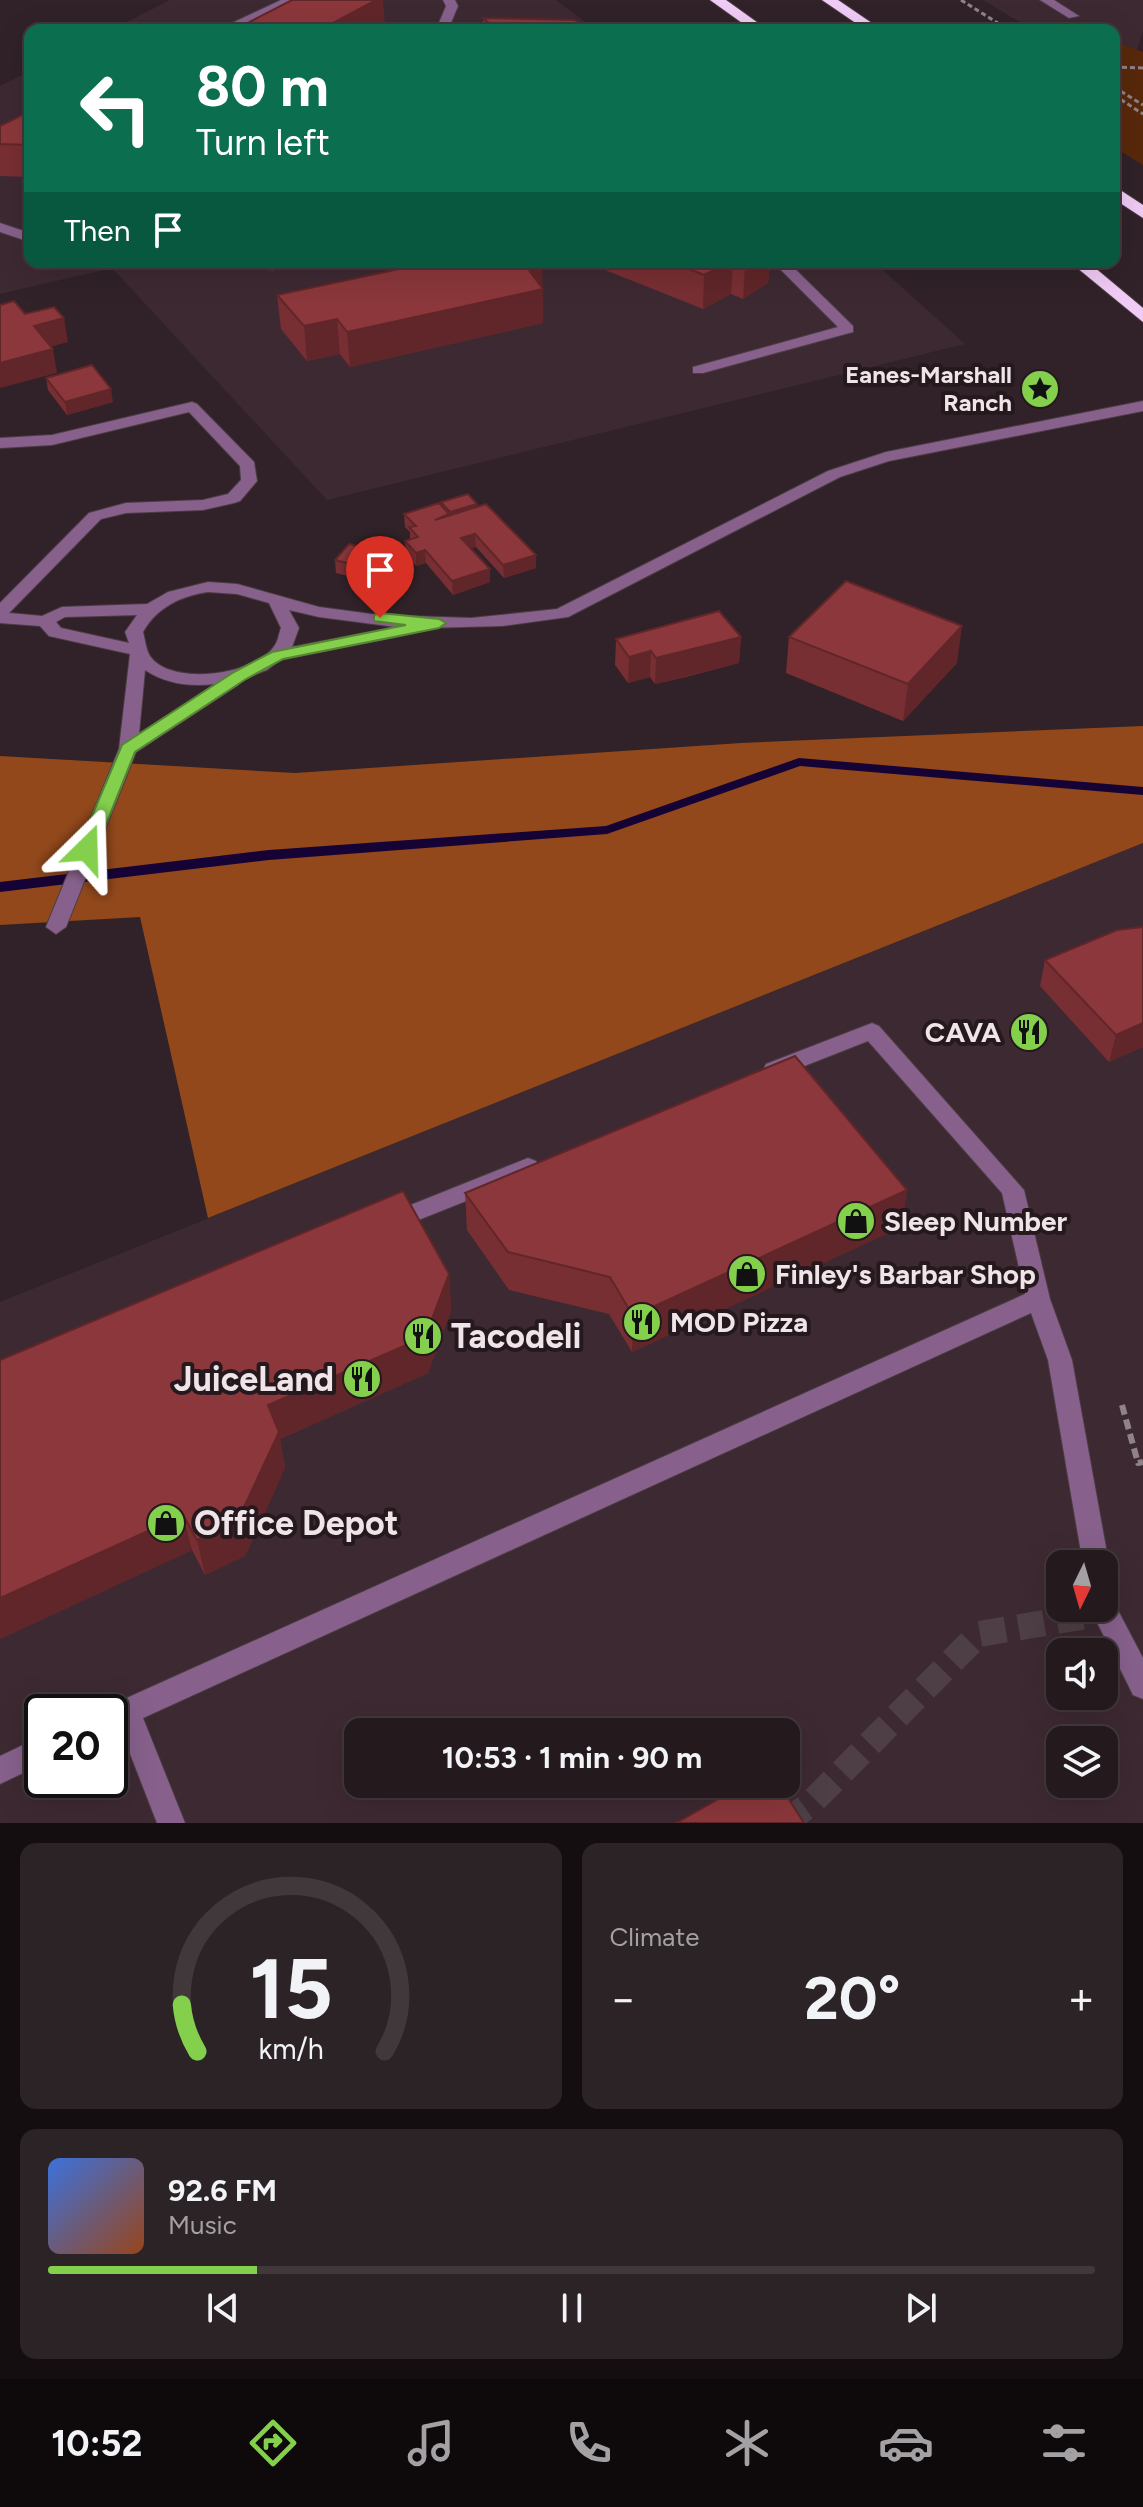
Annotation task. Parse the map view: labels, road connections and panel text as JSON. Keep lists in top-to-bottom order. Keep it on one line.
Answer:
{"places":{"place":["Eanes-Marshall Ranch"],"restaurant":["CAVA","MOD Pizza","Tacodeli","JuiceLand"],"shop":["Sleep Number","Finley's Barbar Shop","Office Depot"]},"north":"bottom","page":{"turn":["80 m","Turn left"],"then":"Then","limit":"20","trip":"10:53 · 1 min · 90 m","tile":"Climate","heat":["−","20°","+"],"song":["92.6 FM","Music"],"tabs":"10:52","gauge":["15","km/h"]}}
